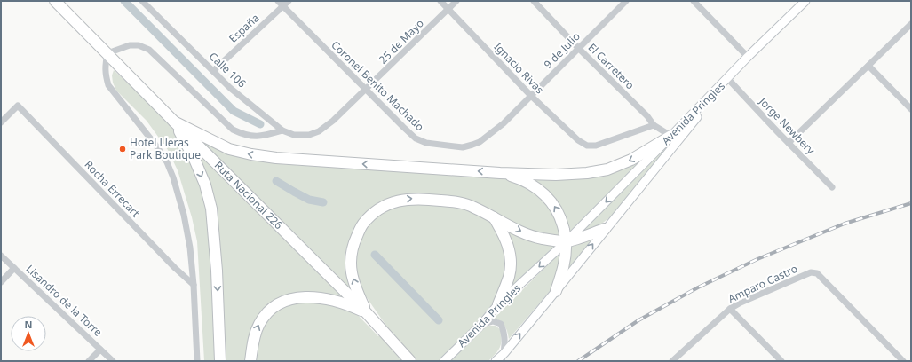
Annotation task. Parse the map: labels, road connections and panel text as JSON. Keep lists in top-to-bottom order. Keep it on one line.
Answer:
{"streets":{"highway":["Ruta Nacional 226"],"main road":["Avenida Pringles"],"street":["España","25 de Mayo","9 de Julio","El Carretero","Ignacio Rivas","Calle 106","Coronel Benito Machado","Jorge Newbery","Rocha Errecart","Amparo Castro","Lisandro de la Torre"]},"crossings":[["España","Calle 106"],["España","Coronel Benito Machado"],["25 de Mayo","Ignacio Rivas"],["25 de Mayo","Calle 106"],["25 de Mayo","Coronel Benito Machado"],["9 de Julio","El Carretero"],["9 de Julio","Ignacio Rivas"],["9 de Julio","Coronel Benito Machado"],["El Carretero","Ignacio Rivas"],["El Carretero","Avenida Pringles"],["Avenida Pringles","Jorge Newbery"]],"places":["Hotel Lleras Park Boutique"],"north":"top"}
